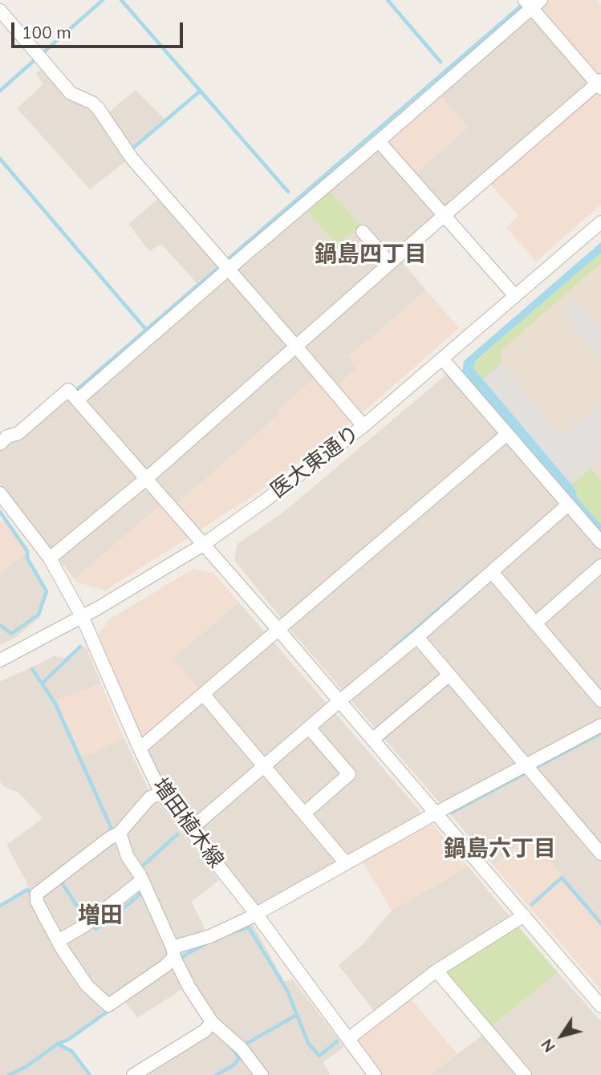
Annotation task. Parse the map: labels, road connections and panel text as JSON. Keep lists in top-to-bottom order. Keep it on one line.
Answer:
{"streets":{"street":["医大東通り","増田植木線"]},"crossings":[["医大東通り","増田植木線"]],"districts":["鍋島四丁目","鍋島六丁目","増田"],"scale_bar":"100 m","north":"bottom left"}
